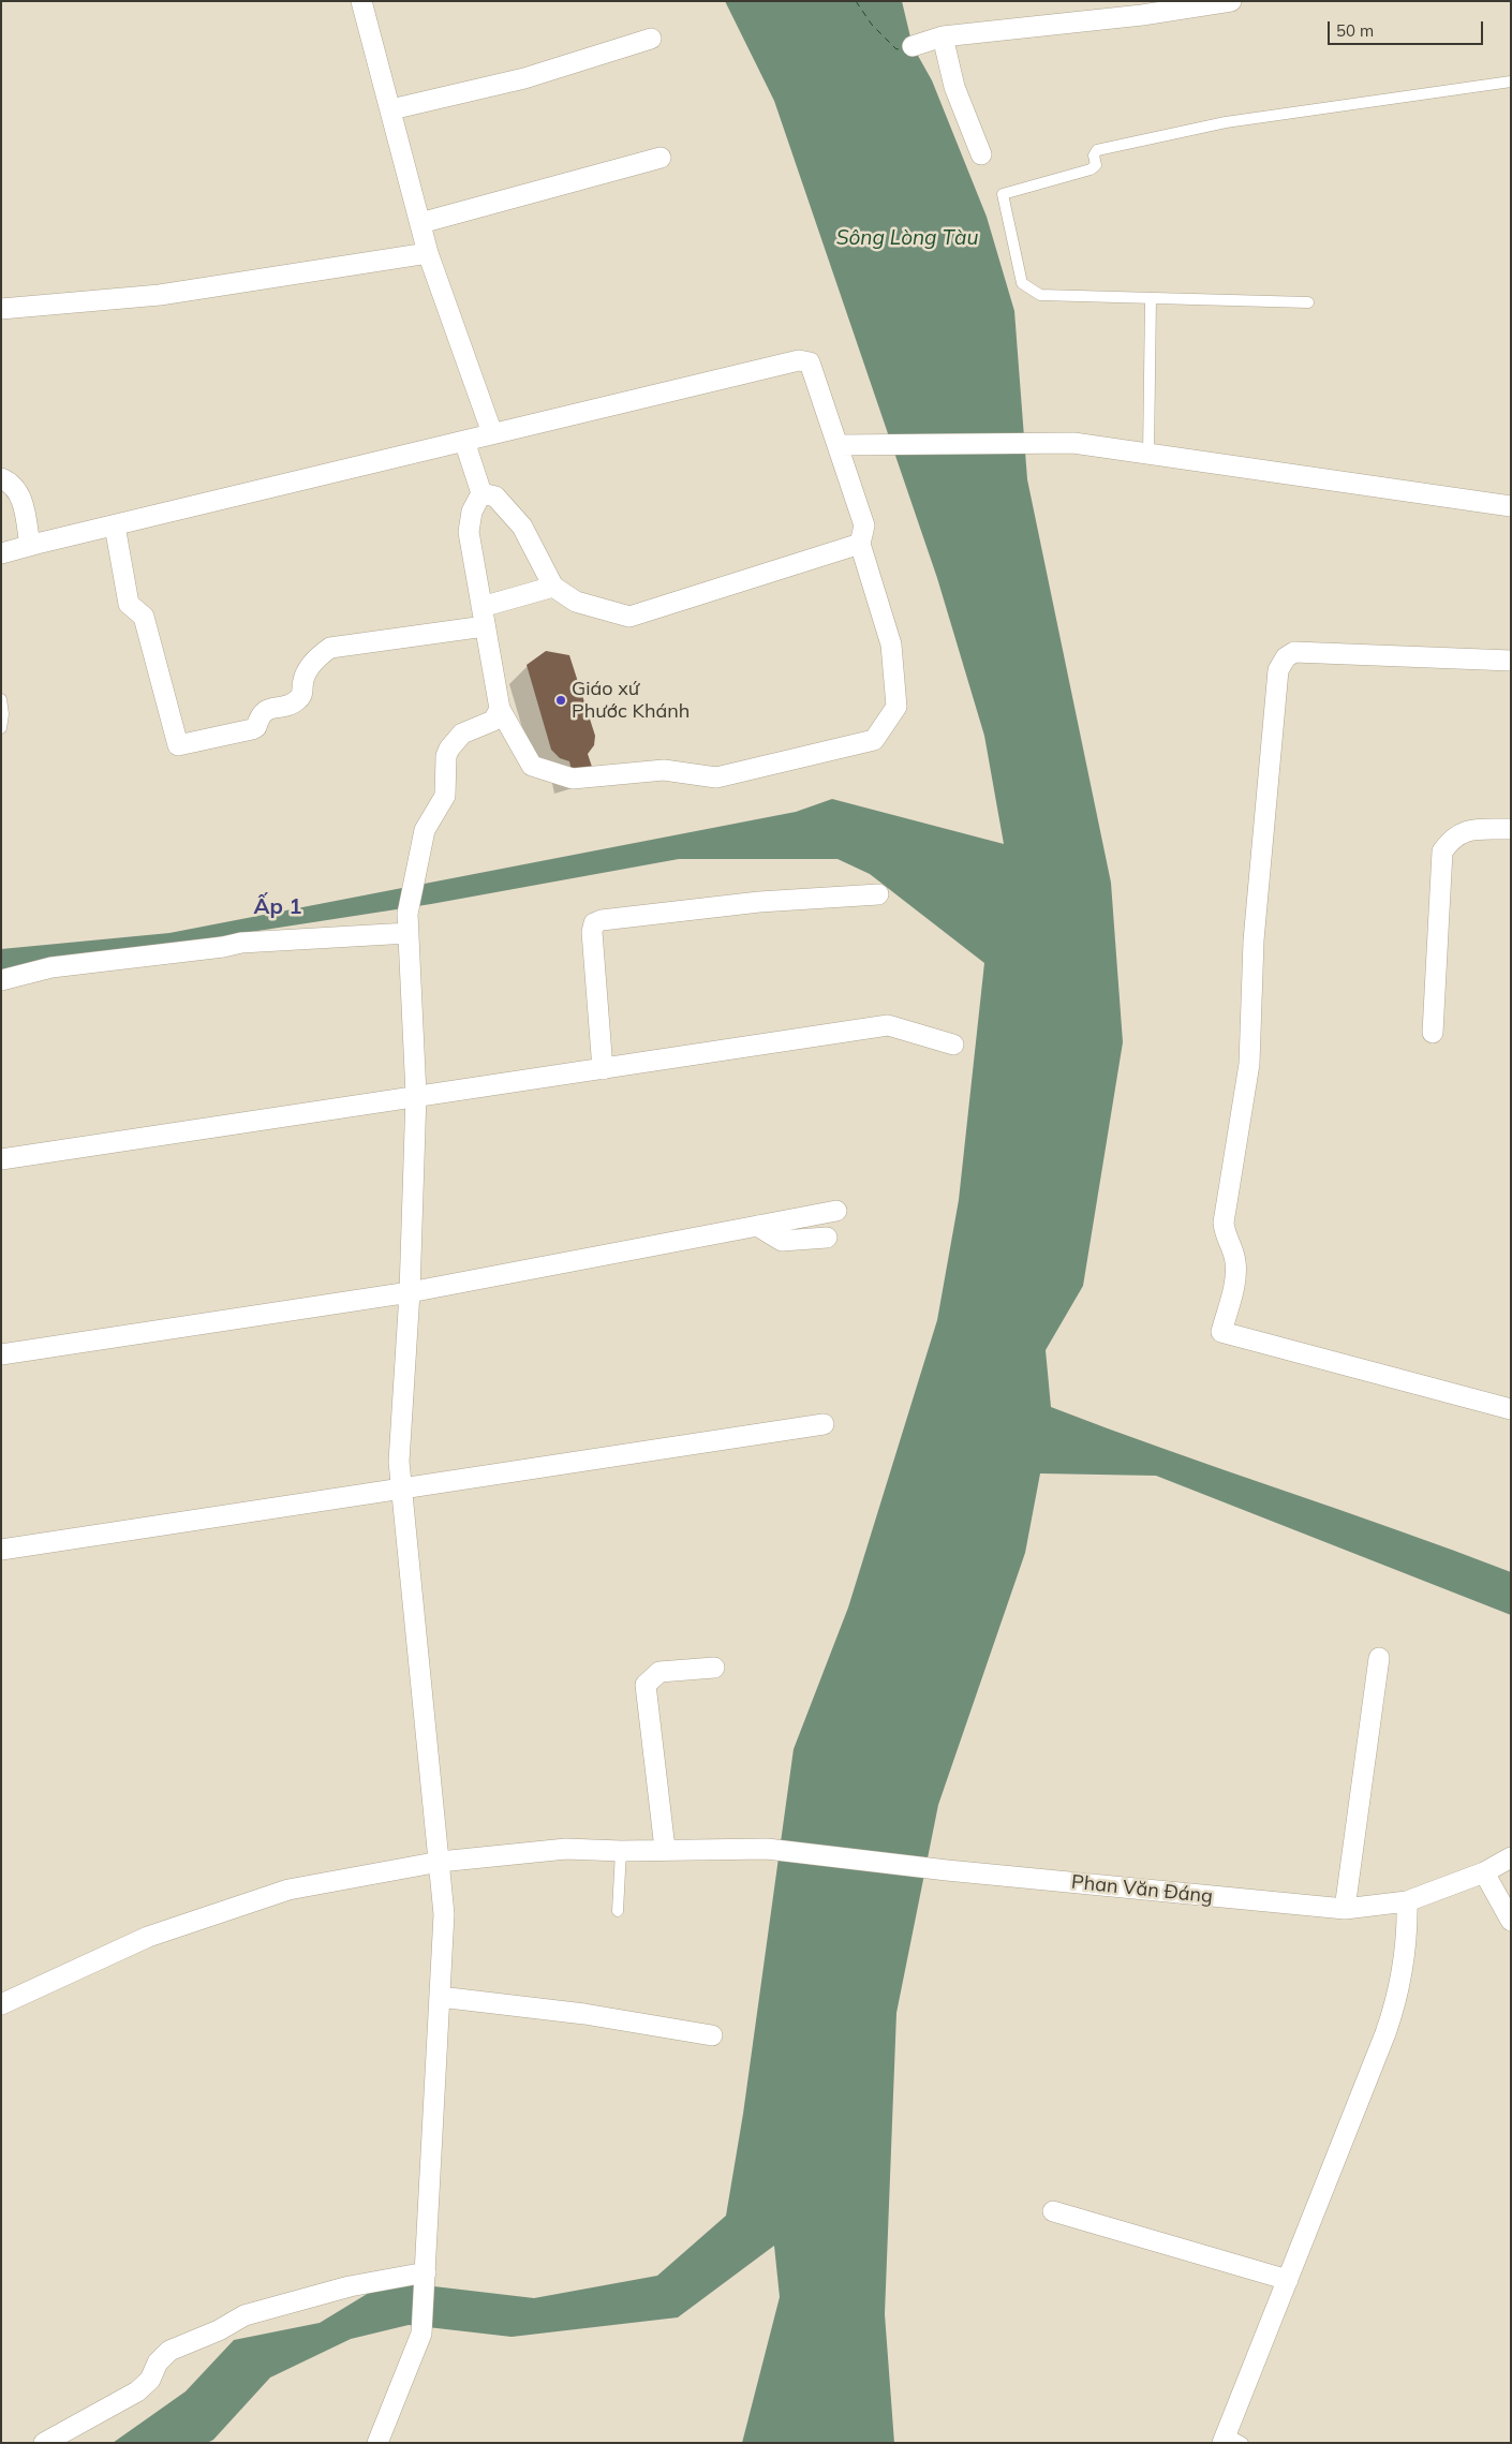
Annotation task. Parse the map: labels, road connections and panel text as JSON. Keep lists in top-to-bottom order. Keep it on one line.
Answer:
{"streets":{"street":["Phan Văn Đáng"]},"districts":["Ấp 1"],"water":["Sông Lòng Tàu"],"places":["Giáo xứ Phước Khánh"],"scale_bar":"50 m"}
